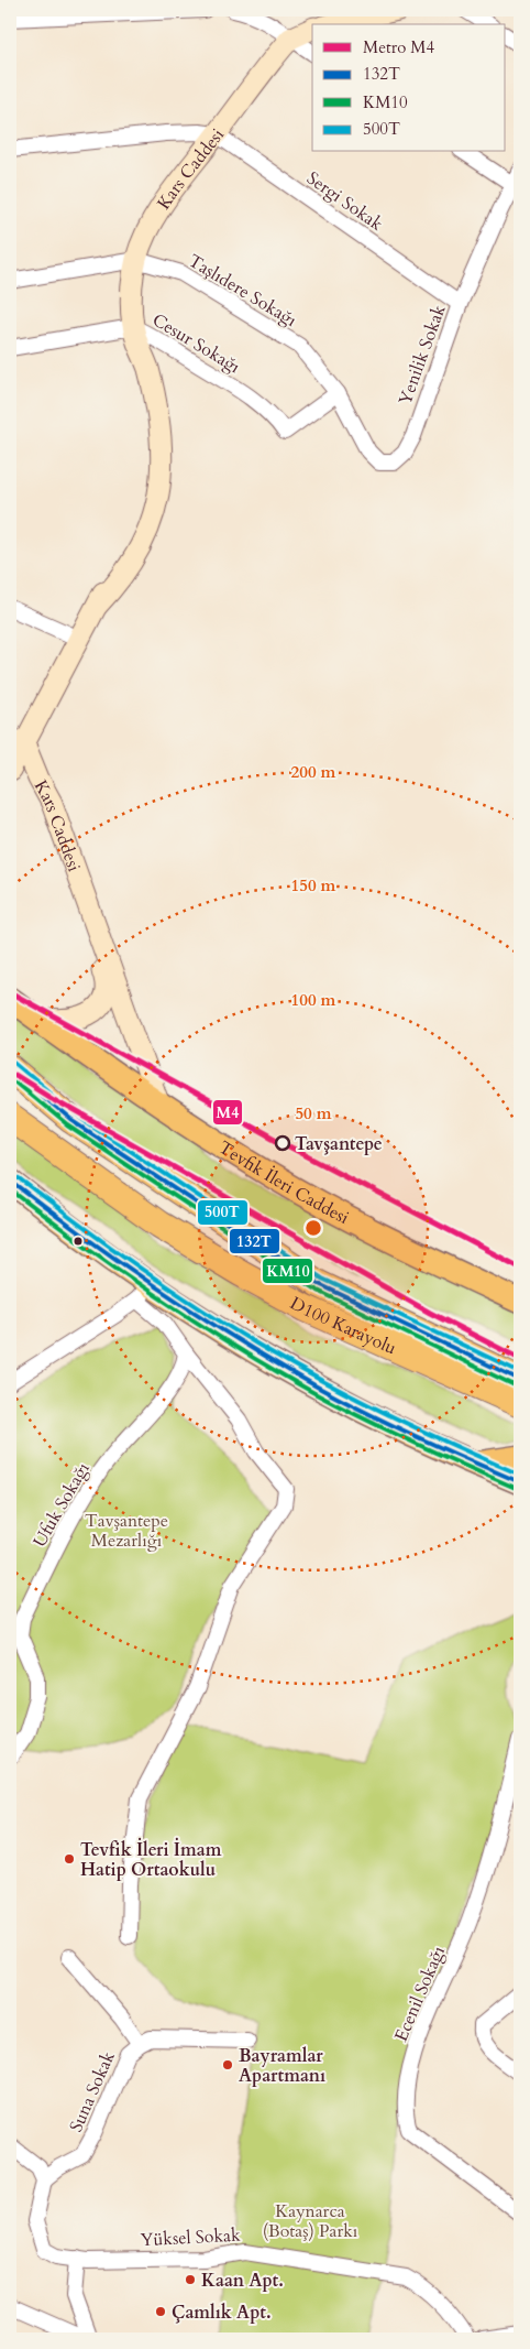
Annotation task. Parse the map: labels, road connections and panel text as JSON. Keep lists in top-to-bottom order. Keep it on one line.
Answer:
{"streets":{"highway":["D100 Karayolu"],"main road":["Tevfik İleri Caddesi"],"street":["Kars Caddesi","Sergi Sokak","Taşlıdere Sokağı","Cesur Sokağı","Yenilik Sokak","Ufuk Sokağı","Ecenil Sokağı","Suna Sokak","Yüksel Sokak"]},"crossings":[["Kars Caddesi","Sergi Sokak"],["Kars Caddesi","Taşlıdere Sokağı"],["Kars Caddesi","Cesur Sokağı"],["Kars Caddesi","Tevfik İleri Caddesi"],["Sergi Sokak","Yenilik Sokak"],["Taşlıdere Sokağı","Cesur Sokağı"],["Taşlıdere Sokağı","Yenilik Sokak"],["Cesur Sokağı","Yenilik Sokak"],["Suna Sokak","Yüksel Sokak"]],"parks":["Tavşantepe Mezarlığı","Kaynarca (Botaş) Parkı"],"places":["Tavşantepe","Tevfik İleri İmam Hatip Ortaokulu","Bayramlar Apartmanı","Kaan Apt.","Çamlık Apt."],"lines":["metro line M4","transit line 500T","transit line 132T","transit line KM10"],"legend":["Metro M4","132T","KM10","500T"],"rings":["200 m","150 m","100 m","50 m"]}
